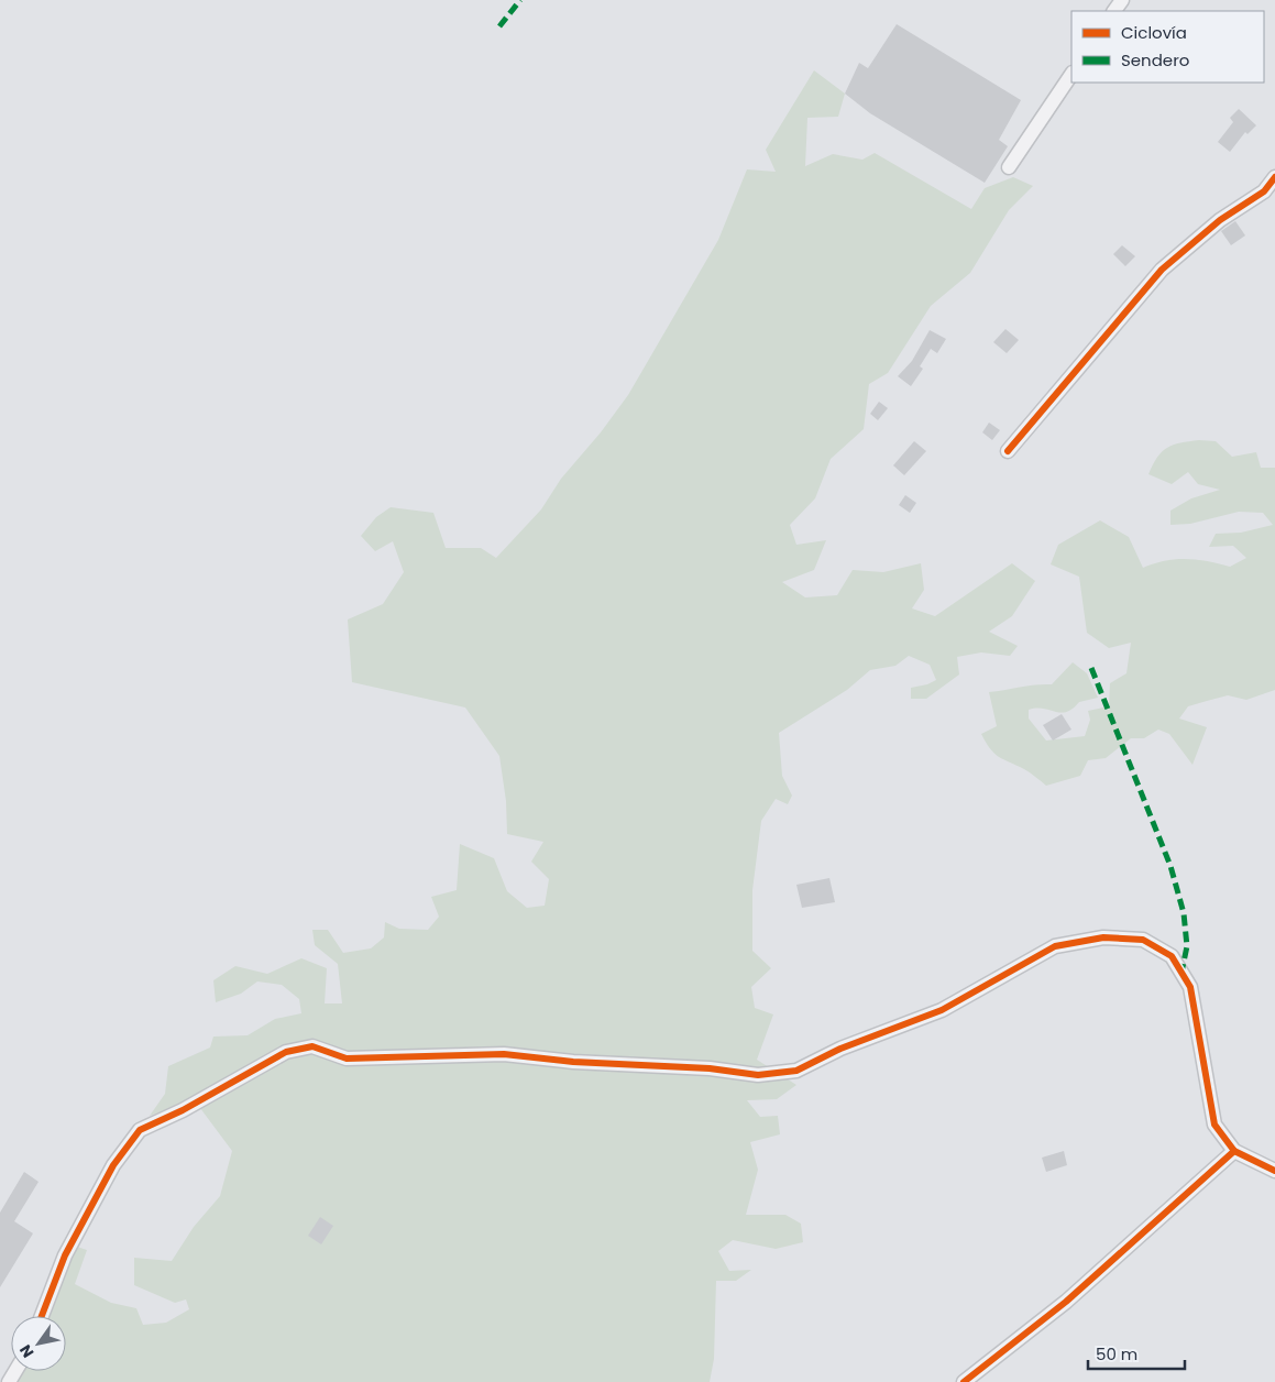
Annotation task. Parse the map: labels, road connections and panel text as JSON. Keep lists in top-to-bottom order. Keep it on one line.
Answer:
{"legend":["Ciclovía","Sendero"],"scale_bar":"50 m","north":"bottom left"}
